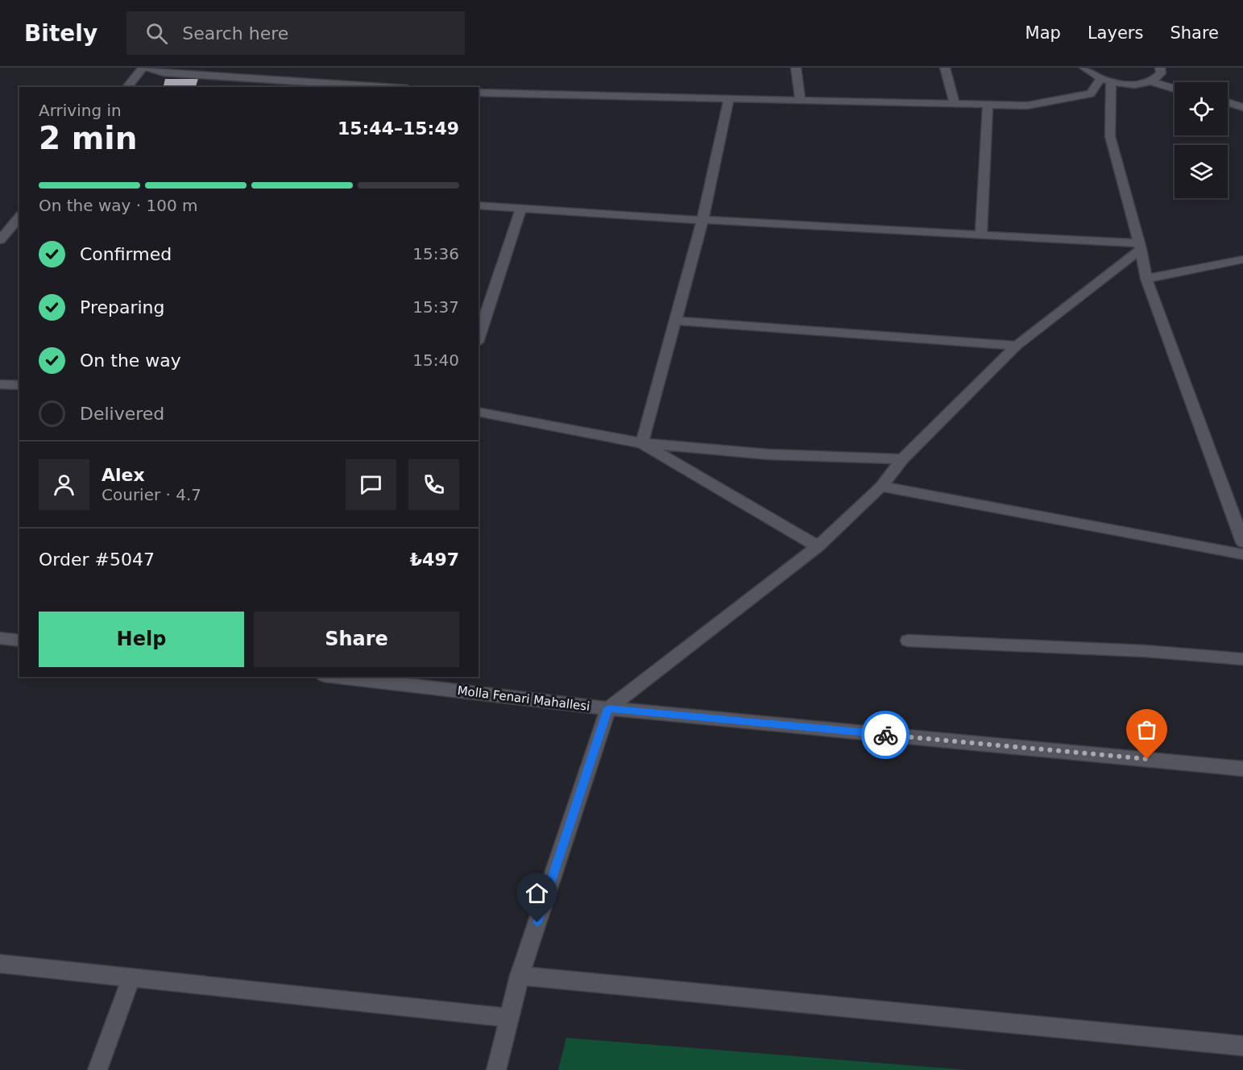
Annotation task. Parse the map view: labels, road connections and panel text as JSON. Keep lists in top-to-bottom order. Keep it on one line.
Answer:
{"streets":{"street":["Molla Fenari Mahallesi"]},"page":{"header":"Bitely","search":"Search here","nav":["Map","Layers","Share"],"heading":["2 min","Arriving in","15:44–15:49"],"panel":["Alex","Courier · 4.7","Order #5047","₺497"],"bar":"On the way · 100 m","list":[["Confirmed","15:36"],["Preparing","15:37"],["On the way","15:40"],"Delivered"],"buttons":["Help","Share"]}}
